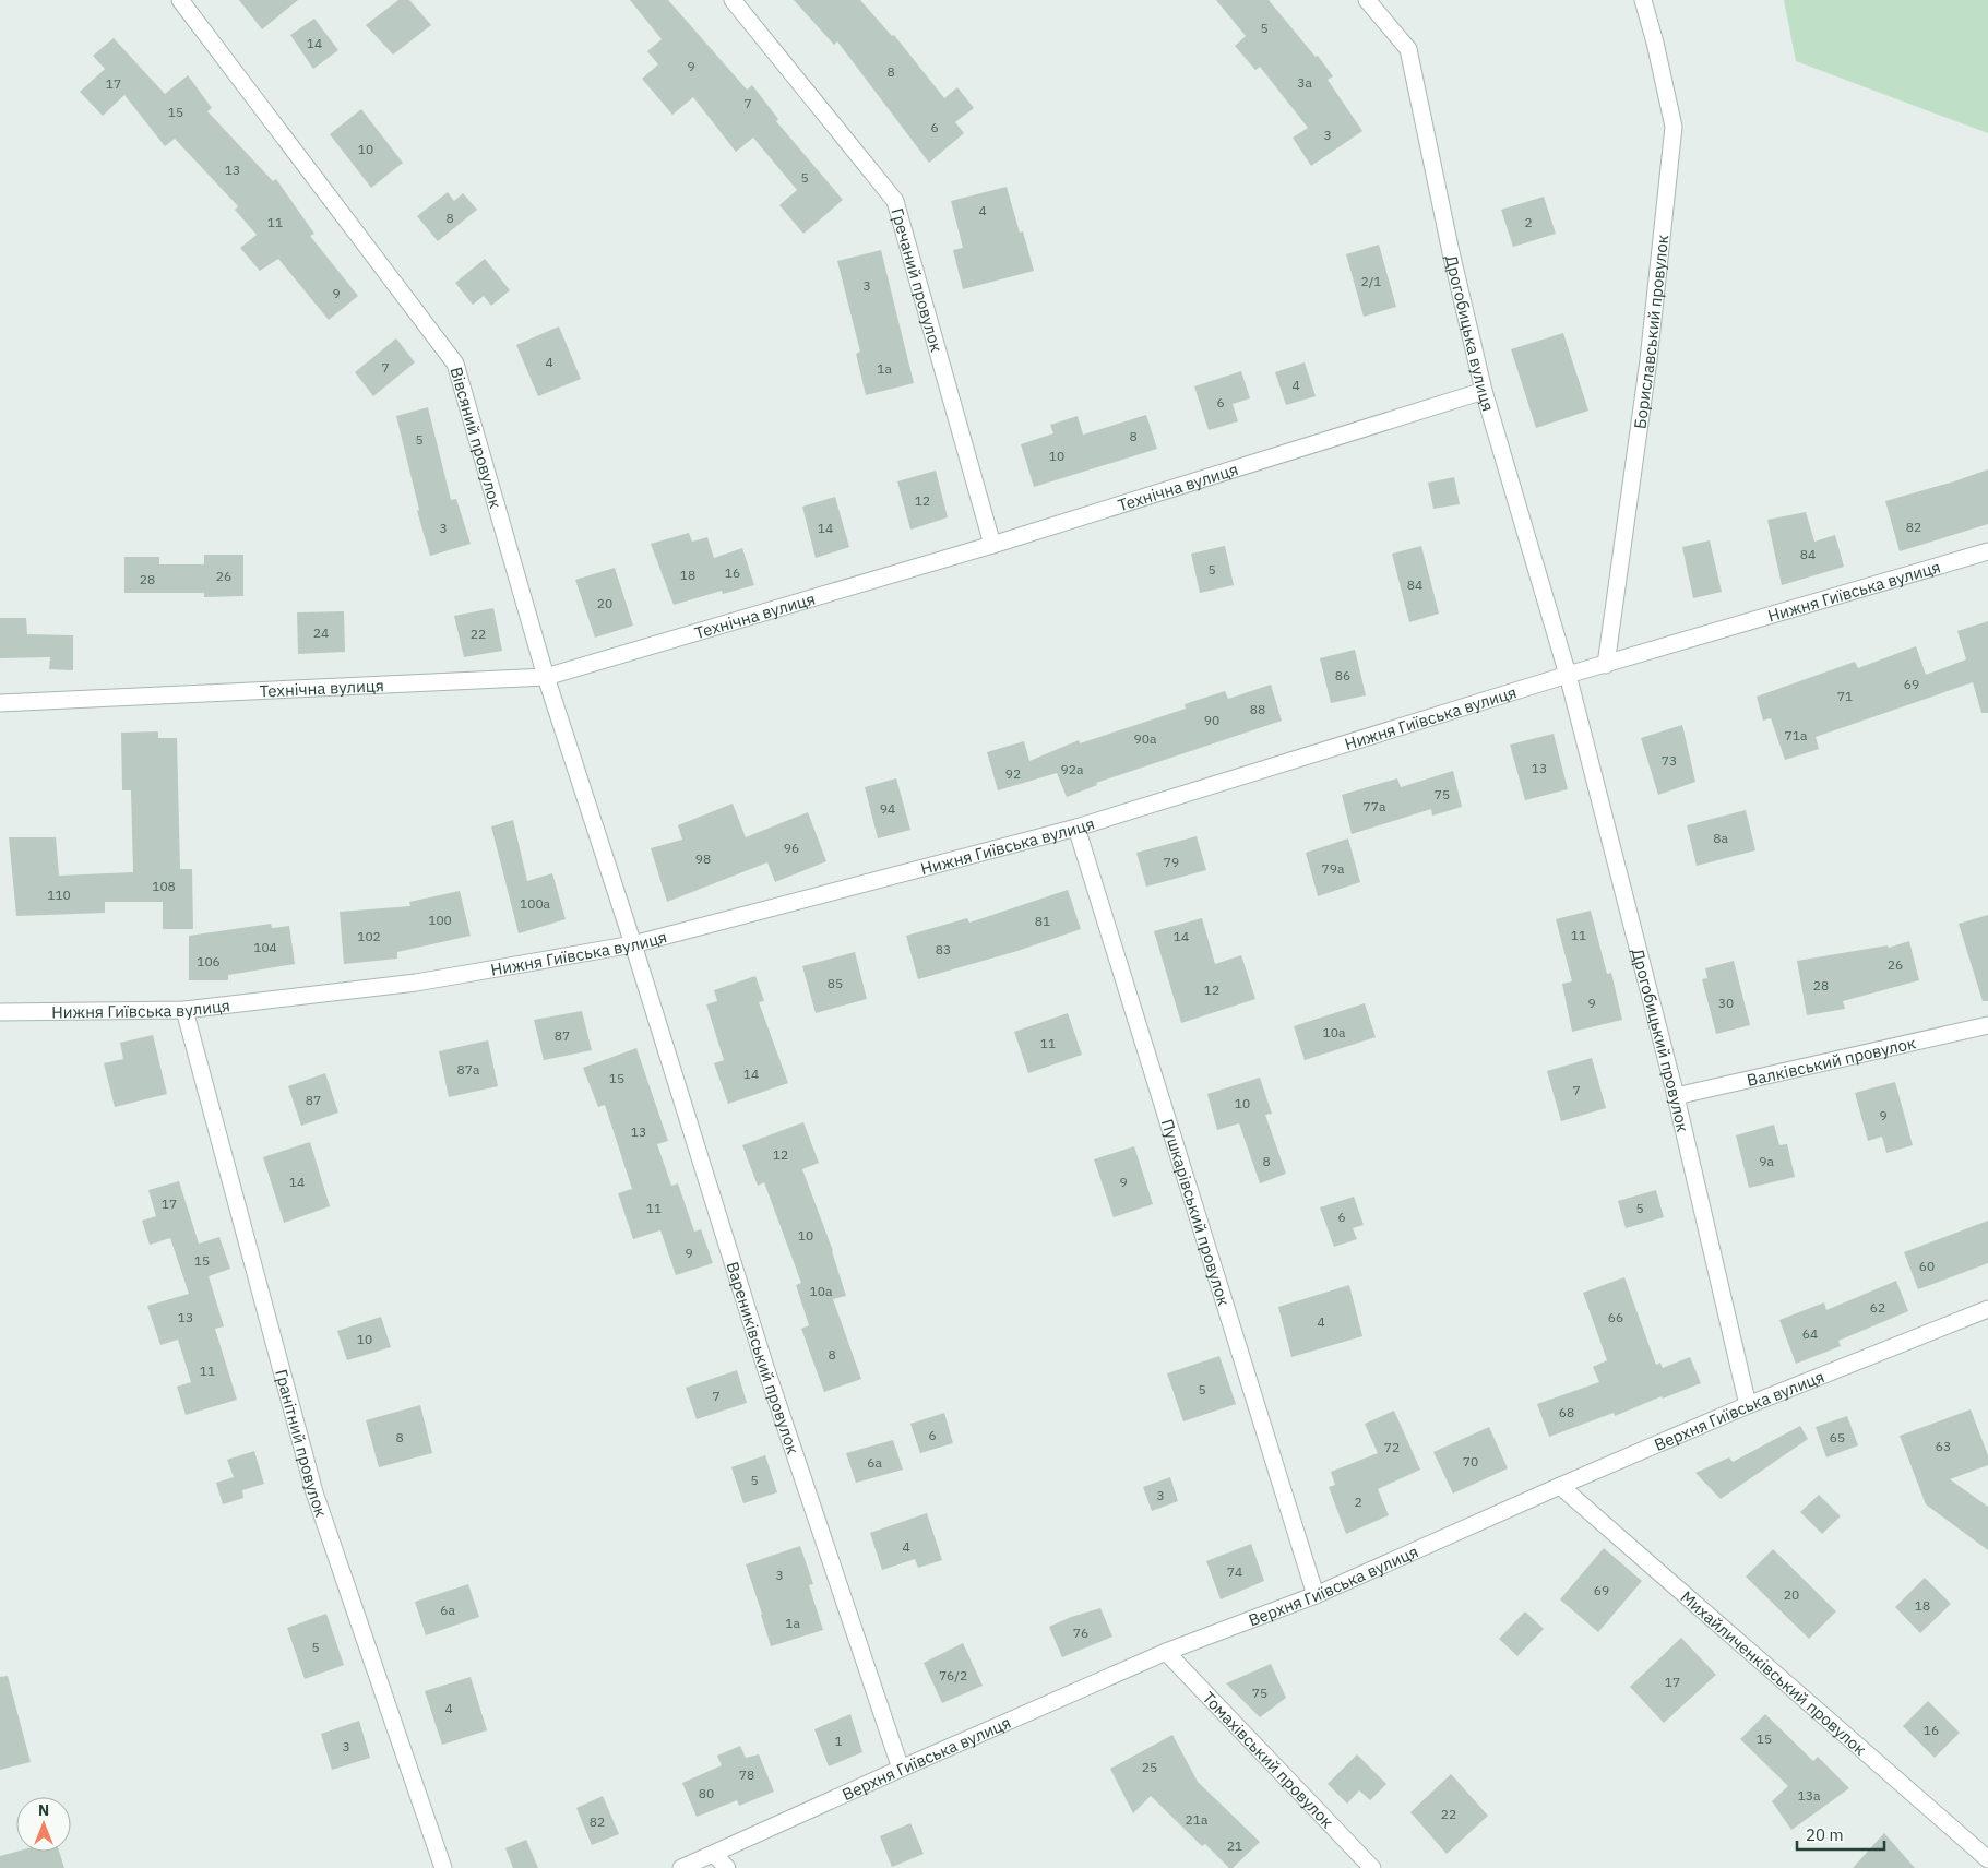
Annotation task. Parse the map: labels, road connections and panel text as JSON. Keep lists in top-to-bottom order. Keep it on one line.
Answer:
{"streets":{"street":["Гречаний провулок","Бориславський провулок","Дрогобицька вулиця","Вівсяний провулок","Технічна вулиця","Нижня Гиївська вулиця","Дрогобицький провулок","Валківський провулок","Пушкарівський провулок","Варениківський провулок","Верхня Гиївська вулиця","Гранітний провулок","Михайличенківський провулок","Томахівський провулок"]},"crossings":[["Гречаний провулок","Технічна вулиця"],["Бориславський провулок","Нижня Гиївська вулиця"],["Дрогобицька вулиця","Технічна вулиця"],["Дрогобицька вулиця","Нижня Гиївська вулиця"],["Дрогобицька вулиця","Дрогобицький провулок"],["Вівсяний провулок","Технічна вулиця"],["Вівсяний провулок","Нижня Гиївська вулиця"],["Вівсяний провулок","Варениківський провулок"],["Нижня Гиївська вулиця","Дрогобицький провулок"],["Нижня Гиївська вулиця","Пушкарівський провулок"],["Нижня Гиївська вулиця","Варениківський провулок"],["Нижня Гиївська вулиця","Гранітний провулок"],["Дрогобицький провулок","Валківський провулок"],["Дрогобицький провулок","Верхня Гиївська вулиця"],["Пушкарівський провулок","Верхня Гиївська вулиця"],["Варениківський провулок","Верхня Гиївська вулиця"],["Верхня Гиївська вулиця","Михайличенківський провулок"],["Верхня Гиївська вулиця","Томахівський провулок"]],"house_numbers":["5","14","9","8","3а","17","7","15","6","3","10","13","5","4","8","11","2","2/1","3","9","4","7","1а","4","6","8","5","10","12","82","3","14","84","5","16","18","26","28","84","20","24","22","86","69","71","88","90","71а","90а","73","13","92а","92","75","77а","94","8а","96","98","79","79а","108","110","100а","100","81","11","102","14","104","83","106","26","85","28","12","9","30","10а","87","11","87а","14","15","7","87","10","9","13","12","8","9а","14","9","17","11","5","6","10","9","15","60","10а","62","13","66","4","64","10","8","11","5","7","68","6","8","65","63","72","70","6а","5","3","2","4","74","3","69","20","18","6а","1а","76","5","76/2","17","75","4","16","15","1","3","25","78","80","13а","22","21а","82","21"],"scale_bar":"20 m","north":"top"}
